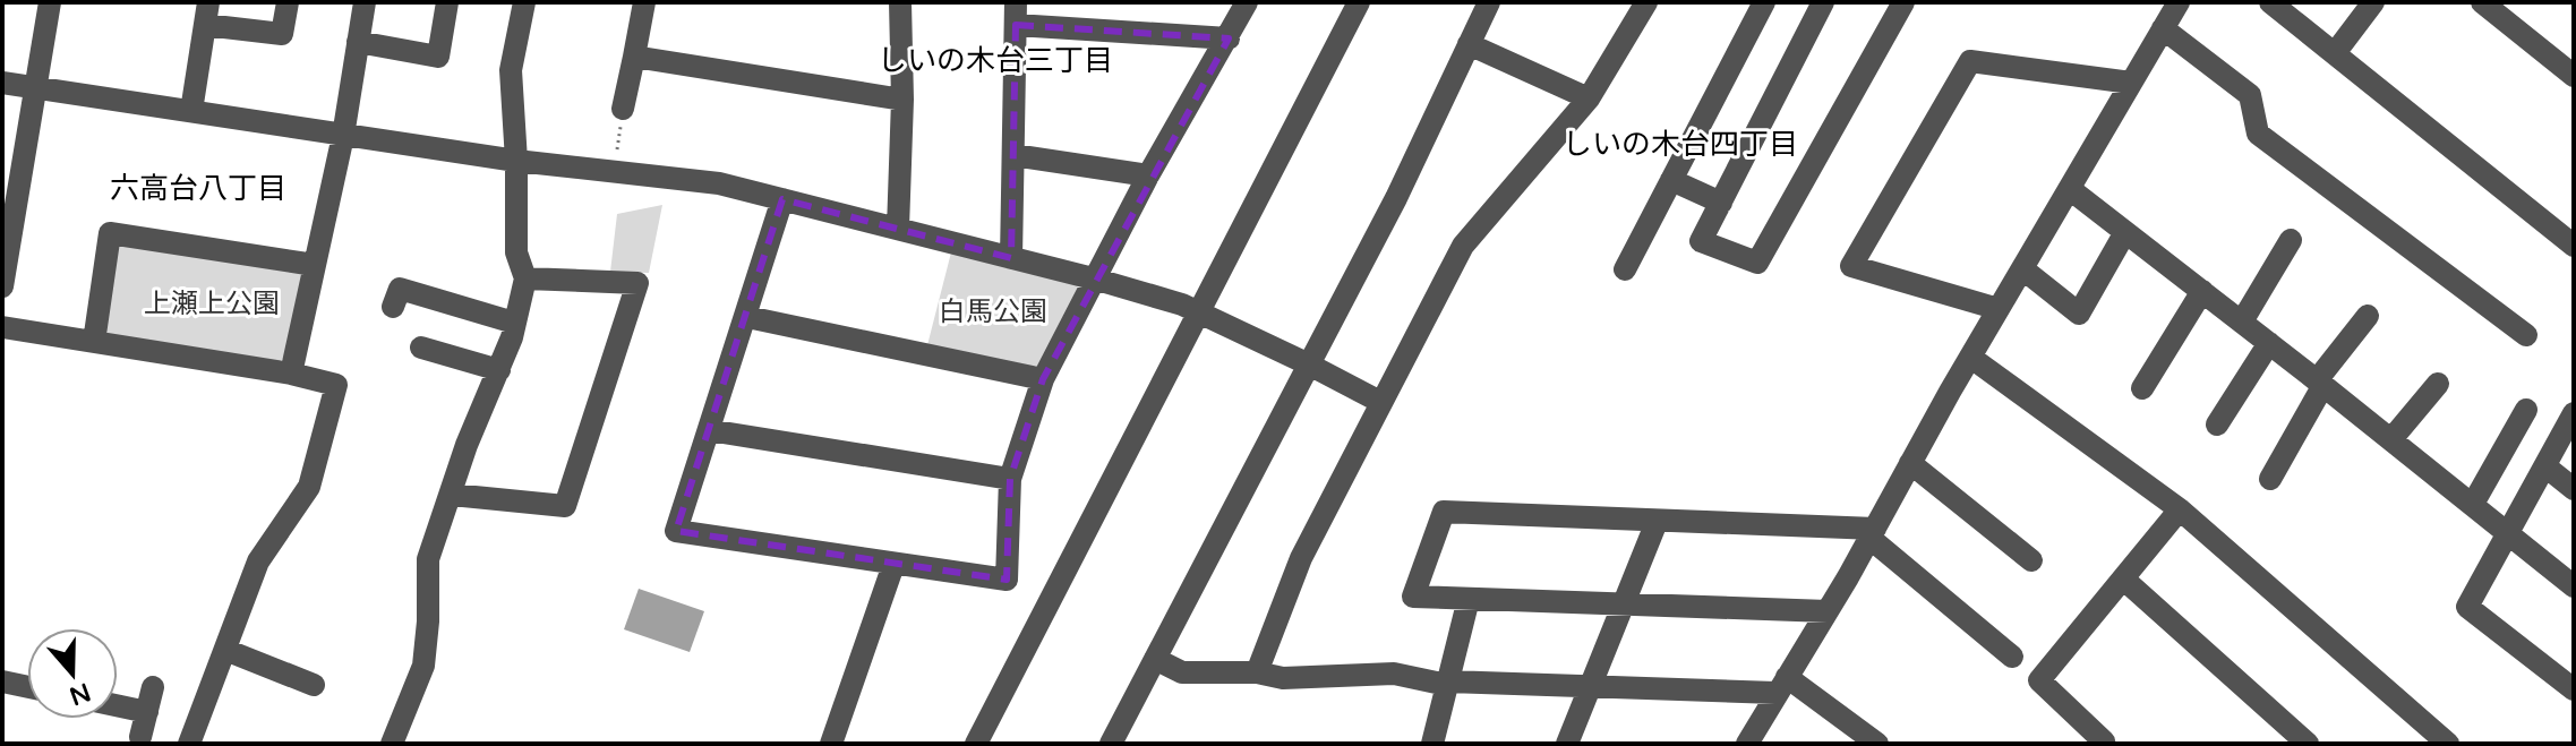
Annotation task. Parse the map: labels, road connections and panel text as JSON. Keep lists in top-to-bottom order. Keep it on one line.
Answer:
{"districts":["しいの木台三丁目","しいの木台四丁目","六高台八丁目"],"parks":["上瀬上公園","白馬公園"],"north":"bottom"}
